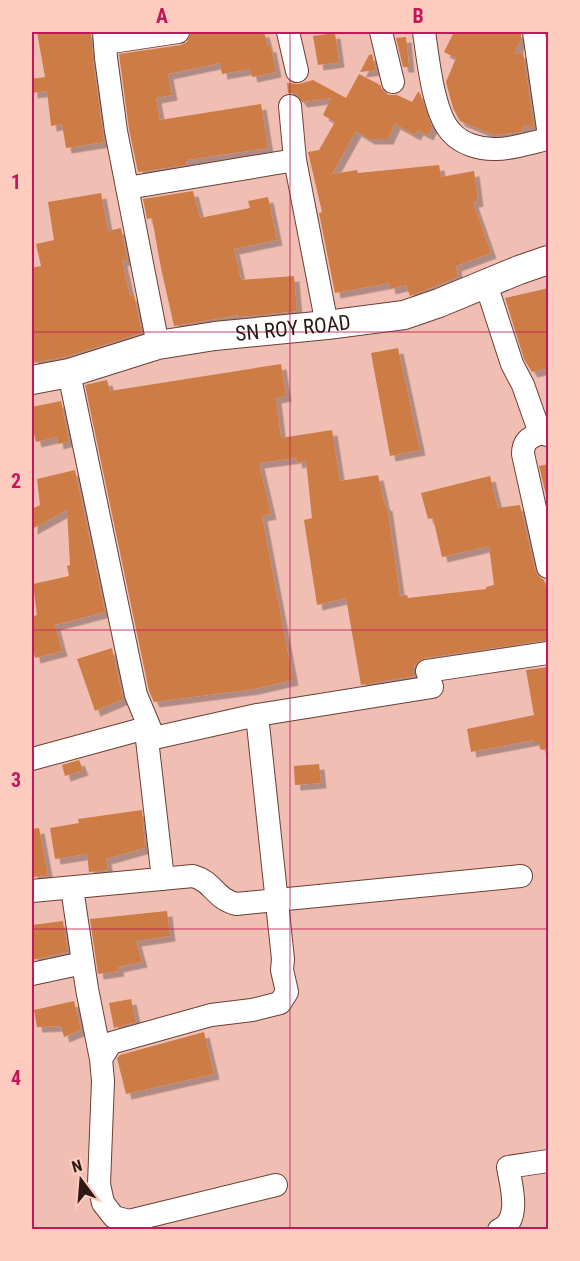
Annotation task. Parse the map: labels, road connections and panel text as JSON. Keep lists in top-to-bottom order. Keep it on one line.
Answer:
{"streets":{"street":["SN ROY ROAD"]},"north":"top","grid":{"columns":["A","B"],"rows":["1","2","3","4"]}}
